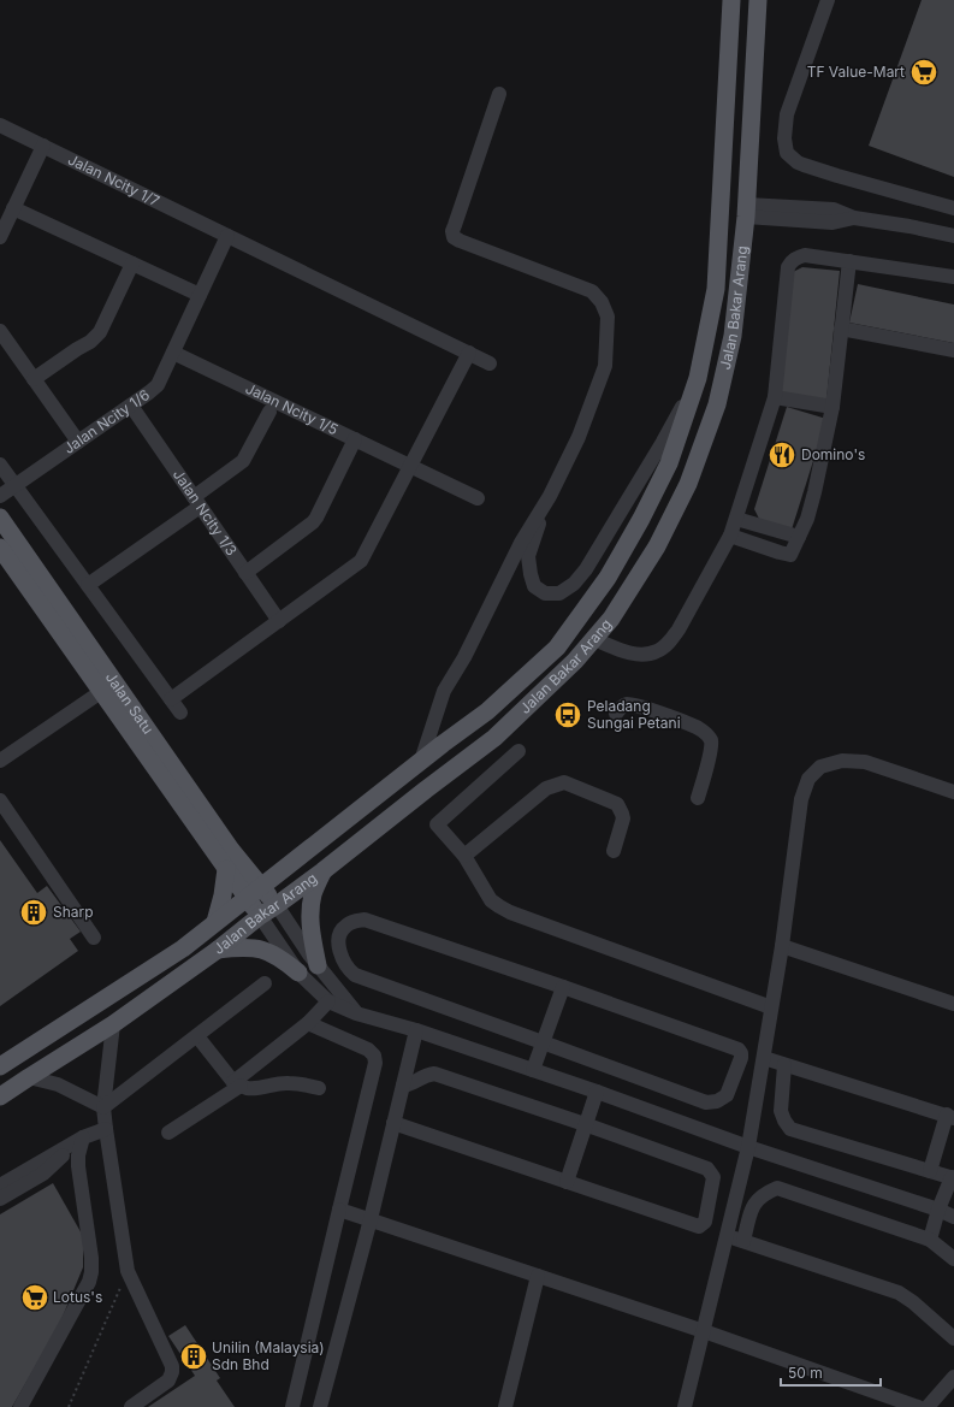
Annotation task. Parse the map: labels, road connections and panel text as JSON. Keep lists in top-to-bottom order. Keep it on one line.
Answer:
{"streets":{"main road":["Jalan Bakar Arang","Jalan Satu"],"street":["Jalan Ncity 1/7","Jalan Ncity 1/5","Jalan Ncity 1/6","Jalan Ncity 1/3"]},"crossings":[["Jalan Ncity 1/7","Jalan Ncity 1/6"],["Jalan Bakar Arang","Jalan Satu"],["Jalan Ncity 1/5","Jalan Ncity 1/6"],["Jalan Ncity 1/6","Jalan Ncity 1/3"]],"places":{"supermarket":["TF Value-Mart","Lotus's"],"restaurant":["Domino's"],"bus stop":["Peladang Sungai Petani"],"building":["Sharp","Unilin (Malaysia) Sdn Bhd"]},"scale_bar":"50 m"}
